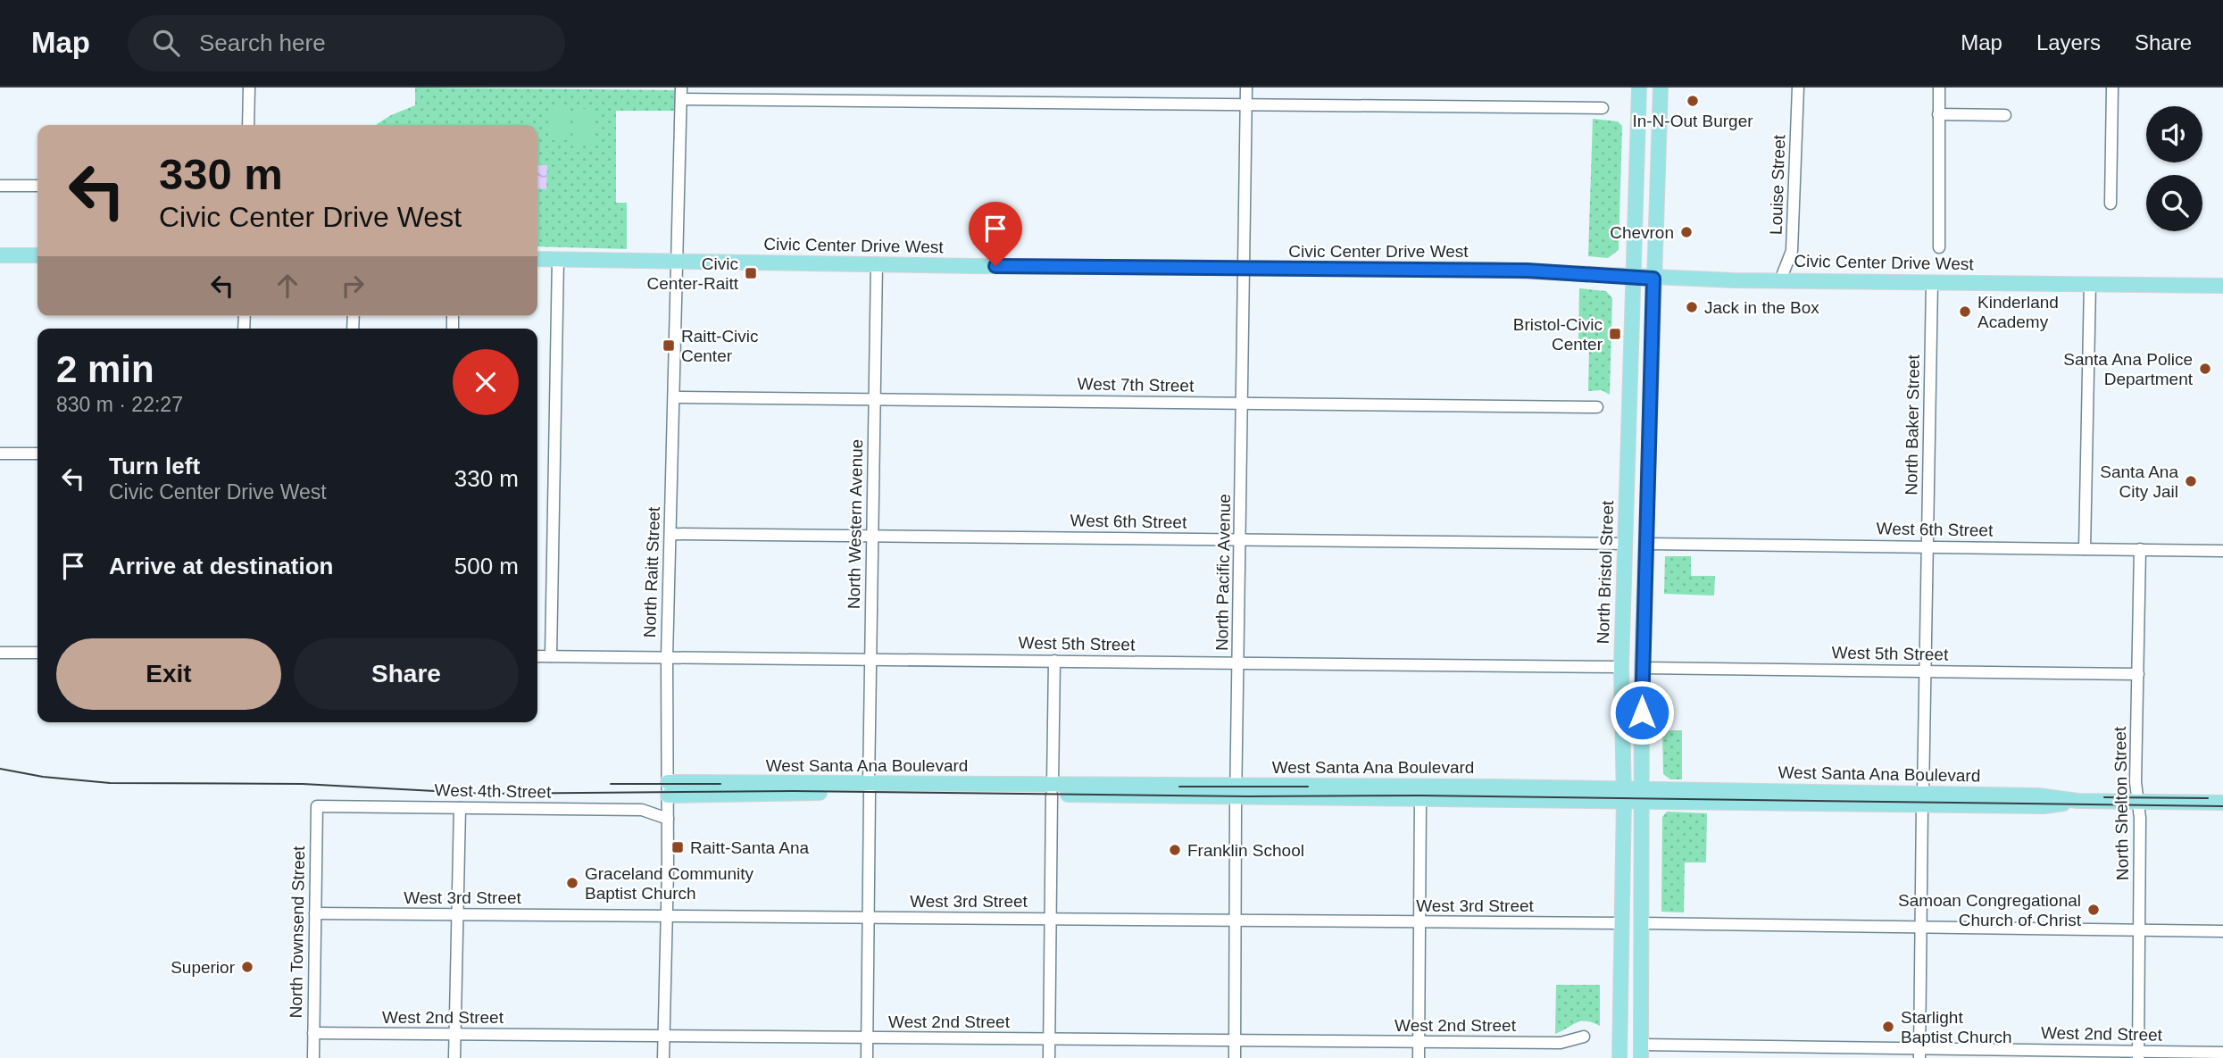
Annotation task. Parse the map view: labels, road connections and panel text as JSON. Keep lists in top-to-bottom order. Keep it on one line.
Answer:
{"streets":{"main road":["Civic Center Drive West","North Bristol Street","West Santa Ana Boulevard"],"street":["Louise Street","West 7th Street","North Baker Street","West 6th Street","North Western Avenue","North Raitt Street","North Pacific Avenue","West 5th Street","West 4th Street","North Shelton Street","West 3rd Street","North Townsend Street","West 2nd Street"]},"crossings":[["Louise Street","Civic Center Drive West"],["Civic Center Drive West","North Baker Street"],["Civic Center Drive West","North Western Avenue"],["Civic Center Drive West","North Raitt Street"],["Civic Center Drive West","North Pacific Avenue"],["Civic Center Drive West","North Bristol Street"],["West 7th Street","North Western Avenue"],["West 7th Street","North Raitt Street"],["West 7th Street","North Pacific Avenue"],["North Baker Street","West 6th Street"],["North Baker Street","West 5th Street"],["North Baker Street","West Santa Ana Boulevard"],["North Baker Street","West 2nd Street"],["West 6th Street","North Western Avenue"],["West 6th Street","North Raitt Street"],["West 6th Street","North Pacific Avenue"],["West 6th Street","North Bristol Street"],["West 6th Street","North Shelton Street"],["North Western Avenue","West 5th Street"],["North Western Avenue","West Santa Ana Boulevard"],["North Western Avenue","West 3rd Street"],["North Western Avenue","West 2nd Street"],["North Raitt Street","West 5th Street"],["North Raitt Street","West Santa Ana Boulevard"],["North Raitt Street","West 4th Street"],["North Raitt Street","West 3rd Street"],["North Raitt Street","West 2nd Street"],["North Pacific Avenue","West 5th Street"],["North Pacific Avenue","West Santa Ana Boulevard"],["North Pacific Avenue","West 3rd Street"],["North Pacific Avenue","West 2nd Street"],["North Bristol Street","West 5th Street"],["North Bristol Street","West Santa Ana Boulevard"],["North Bristol Street","West 3rd Street"],["West 5th Street","North Shelton Street"],["West Santa Ana Boulevard","North Shelton Street"],["West 4th Street","North Townsend Street"],["North Shelton Street","West 2nd Street"],["West 3rd Street","North Townsend Street"],["North Townsend Street","West 2nd Street"]],"places":{"other":["In-N-Out Burger","Chevron","Jack in the Box","Kinderland Academy","Santa Ana Police Department","Santa Ana City Jail","Franklin School","Graceland Community Baptist Church","Samoan Congregational Church of Christ","Superior","Starlight Baptist Church"],"transit":["Civic Center-Raitt","Bristol-Civic Center","Raitt-Civic Center","Raitt-Santa Ana"]},"page":{"header":"Map","search":"Search here","nav":["Map","Layers","Share"],"turn":["330 m","Civic Center Drive West"],"heading":["2 min","830 m · 22:27"],"list":[{"name":"Turn left","note":"Civic Center Drive West","value":"330 m"},{"name":"Arrive at destination","value":"500 m"}],"buttons":["Exit","Share"]}}
